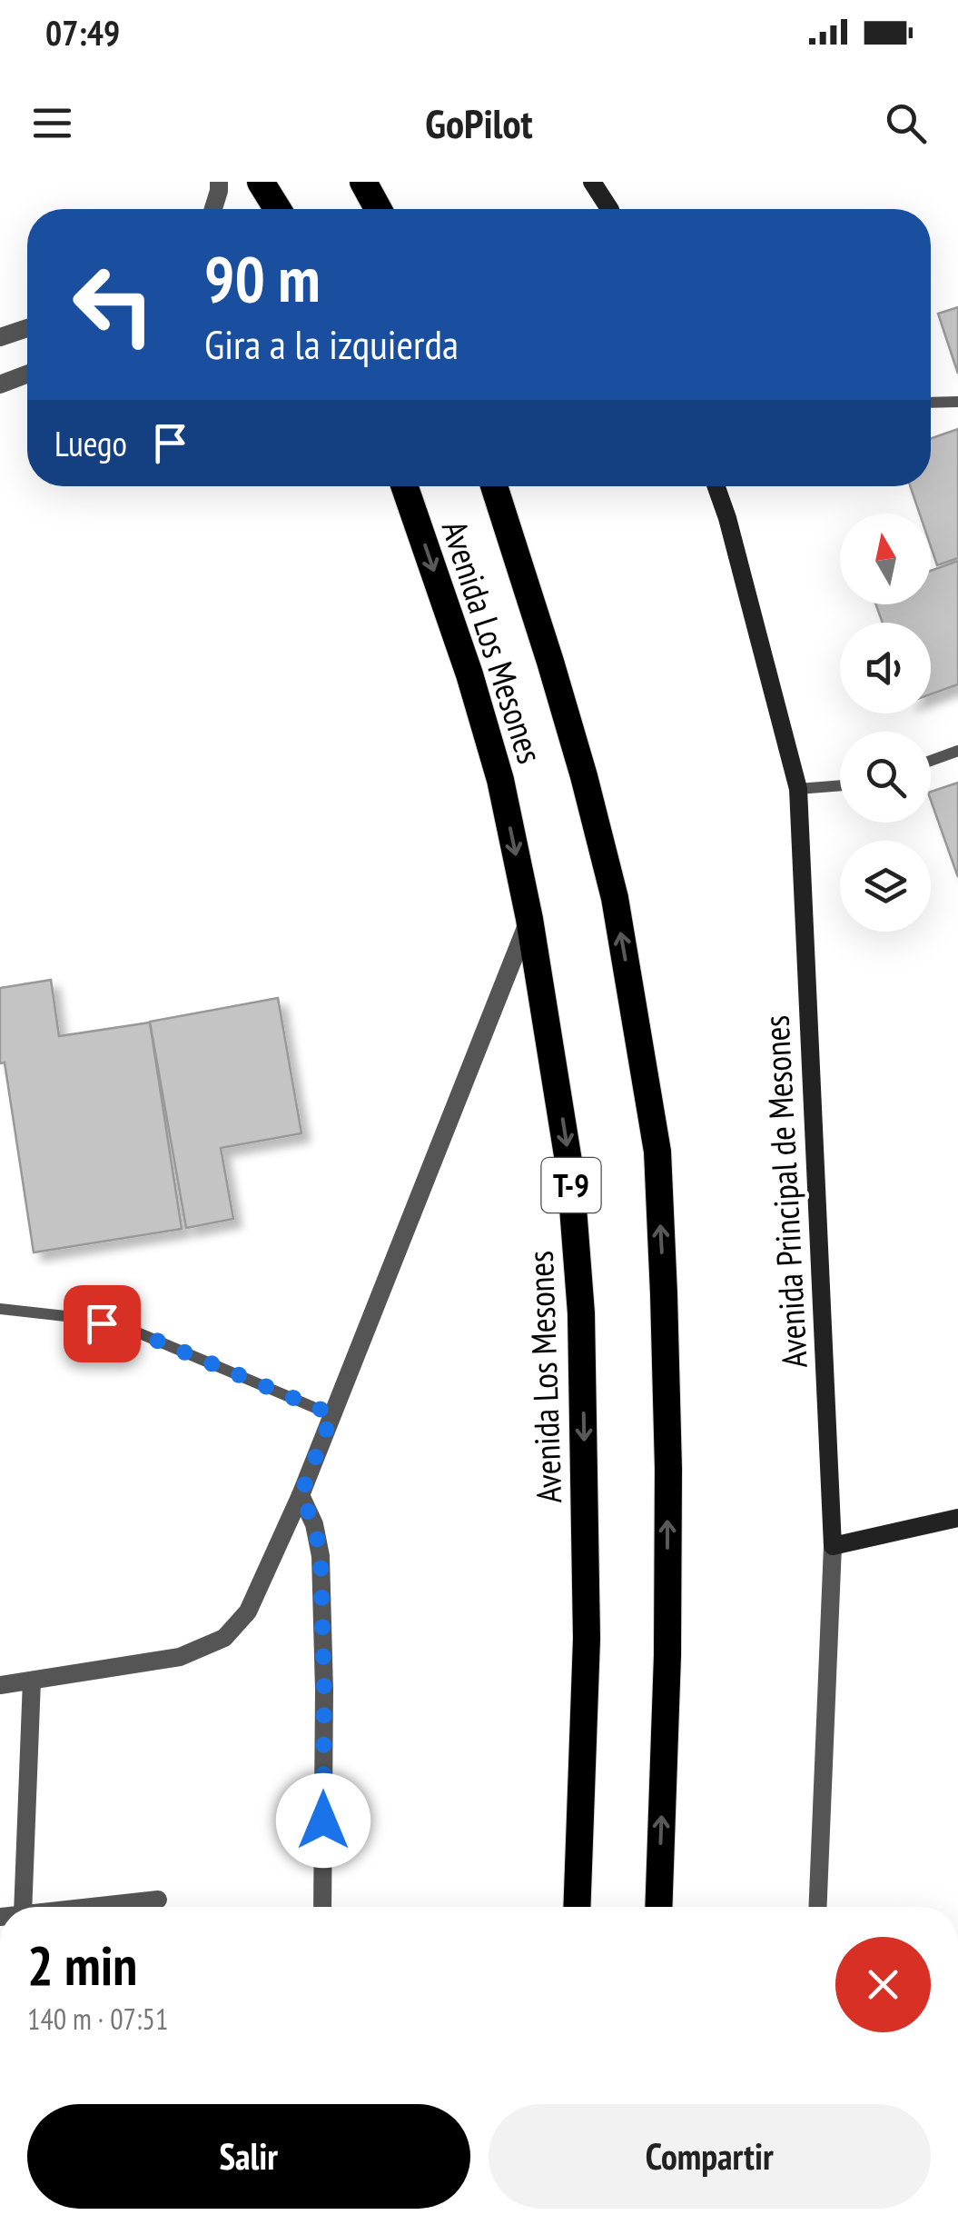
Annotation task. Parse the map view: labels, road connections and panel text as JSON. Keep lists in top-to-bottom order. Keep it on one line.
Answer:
{"streets":{"highway":["Avenida Los Mesones","T-9"],"street":["Avenida Principal de Mesones"]},"north":"top","page":{"status":"07:49","header":"GoPilot","turn":["90 m","Gira a la izquierda"],"then":"Luego","heading":["2 min","140 m · 07:51"],"buttons":["Salir","Compartir"]}}
